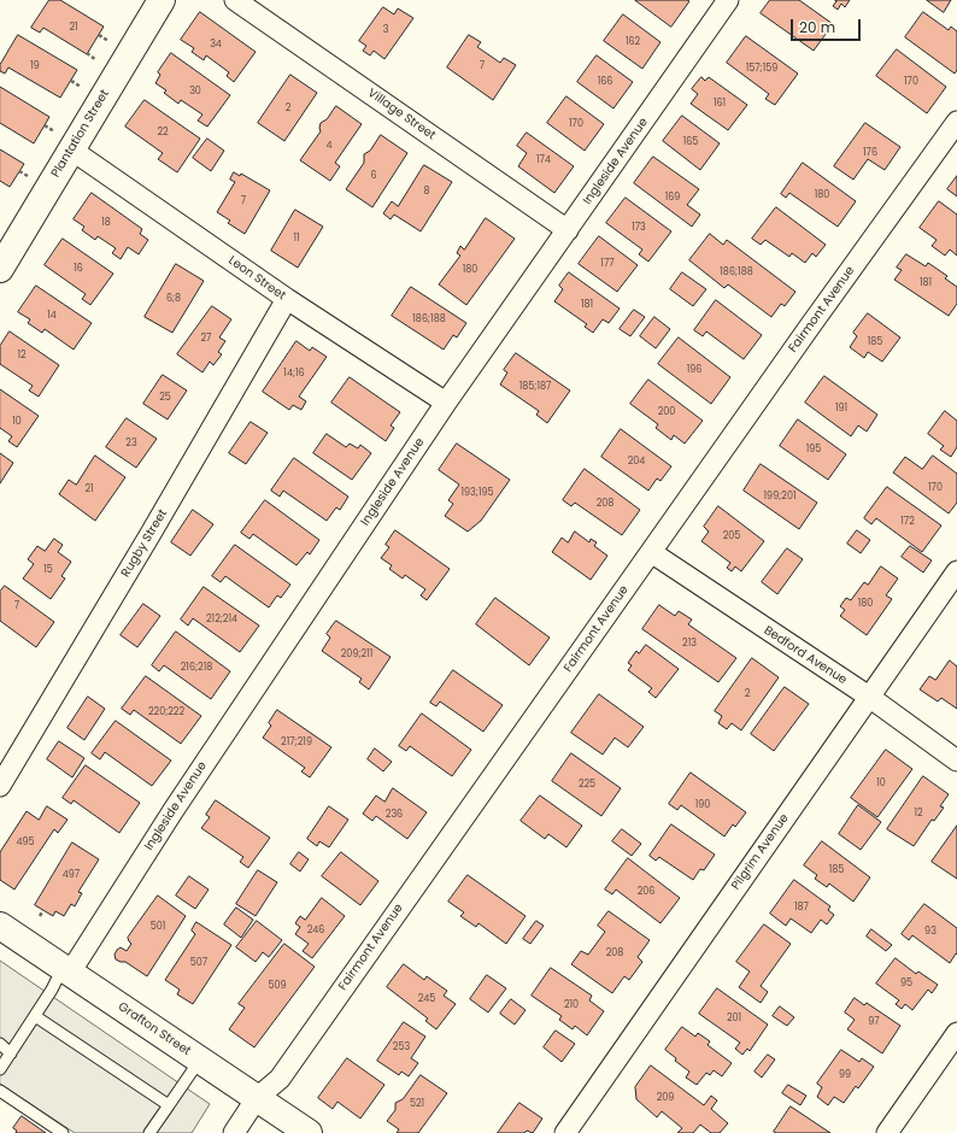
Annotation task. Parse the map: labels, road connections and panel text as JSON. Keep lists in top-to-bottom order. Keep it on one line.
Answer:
{"streets":{"main road":["Plantation Street","Grafton Street"],"street":["Village Street","Ingleside Avenue","Leon Street","Fairmont Avenue","Rugby Street","Bedford Avenue","Pilgrim Avenue"]},"crossings":[["Village Street","Ingleside Avenue"],["Plantation Street","Leon Street"],["Ingleside Avenue","Leon Street"],["Ingleside Avenue","Grafton Street"],["Leon Street","Rugby Street"],["Fairmont Avenue","Bedford Avenue"],["Fairmont Avenue","Grafton Street"],["Bedford Avenue","Pilgrim Avenue"]],"house_numbers":["21","3","162","34","19","7","157;159","166","170","30","161","2","170","22","165","4","176","174","6","8","180","169","7","18","173","11","177","16","180","186;188","181","6;8","181","14","186;188","27","185","12","196","14;16","185;187","25","191","200","10","23","195","204","170","21","193;195","199;201","208","172","205","15","180","7","212;214","213","209;211","216;218","2","220;222","217;219","10","225","190","12","236","495","185","497","206","187","501","246","93","208","507","95","509","245","210","201","97","253","99","209","521"],"scale_bar":"20 m"}
